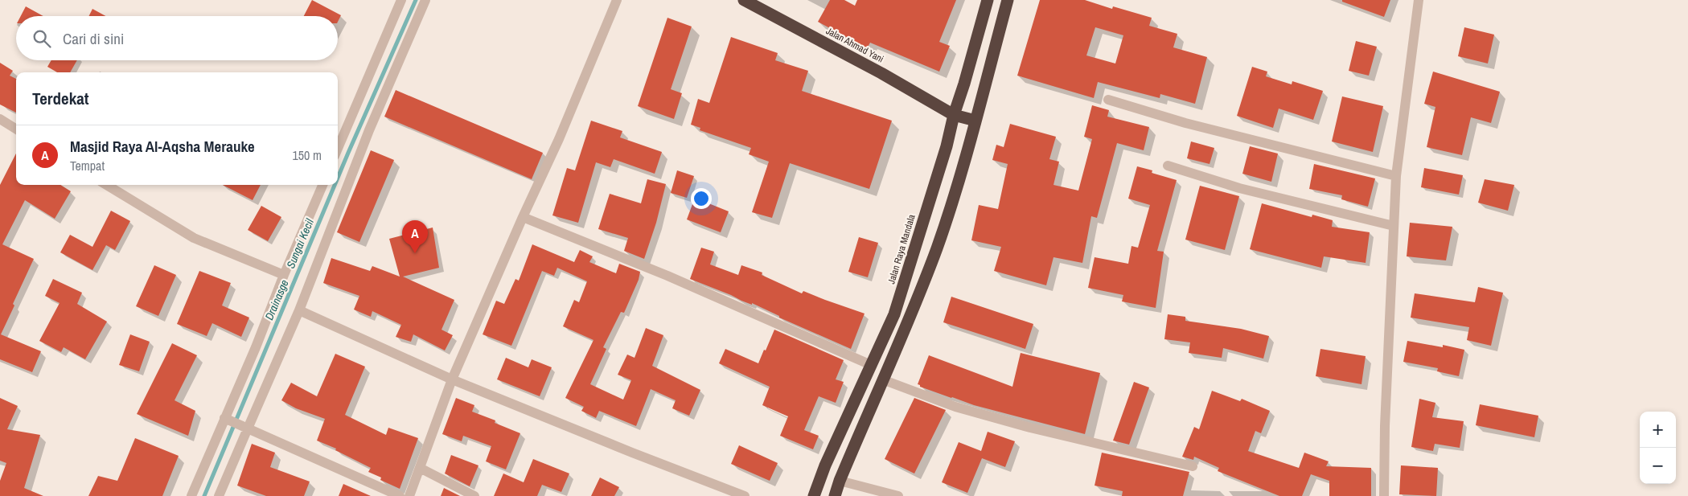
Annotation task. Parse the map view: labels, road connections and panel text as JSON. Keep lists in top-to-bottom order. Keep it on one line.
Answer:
{"streets":{"highway":["Jalan Ahmad Yani","Jalan Raya Mandala"]},"crossings":[["Jalan Ahmad Yani","Jalan Raya Mandala"]],"water":["Sungai Kecil","Drainasge"],"page":{"search":"Cari di sini","heading":"Terdekat","list":[{"mark":"A","name":"Masjid Raya Al-Aqsha Merauke","note":"Tempat","value":"150 m"}],"pins":"A","map_buttons":["+","−"]}}
